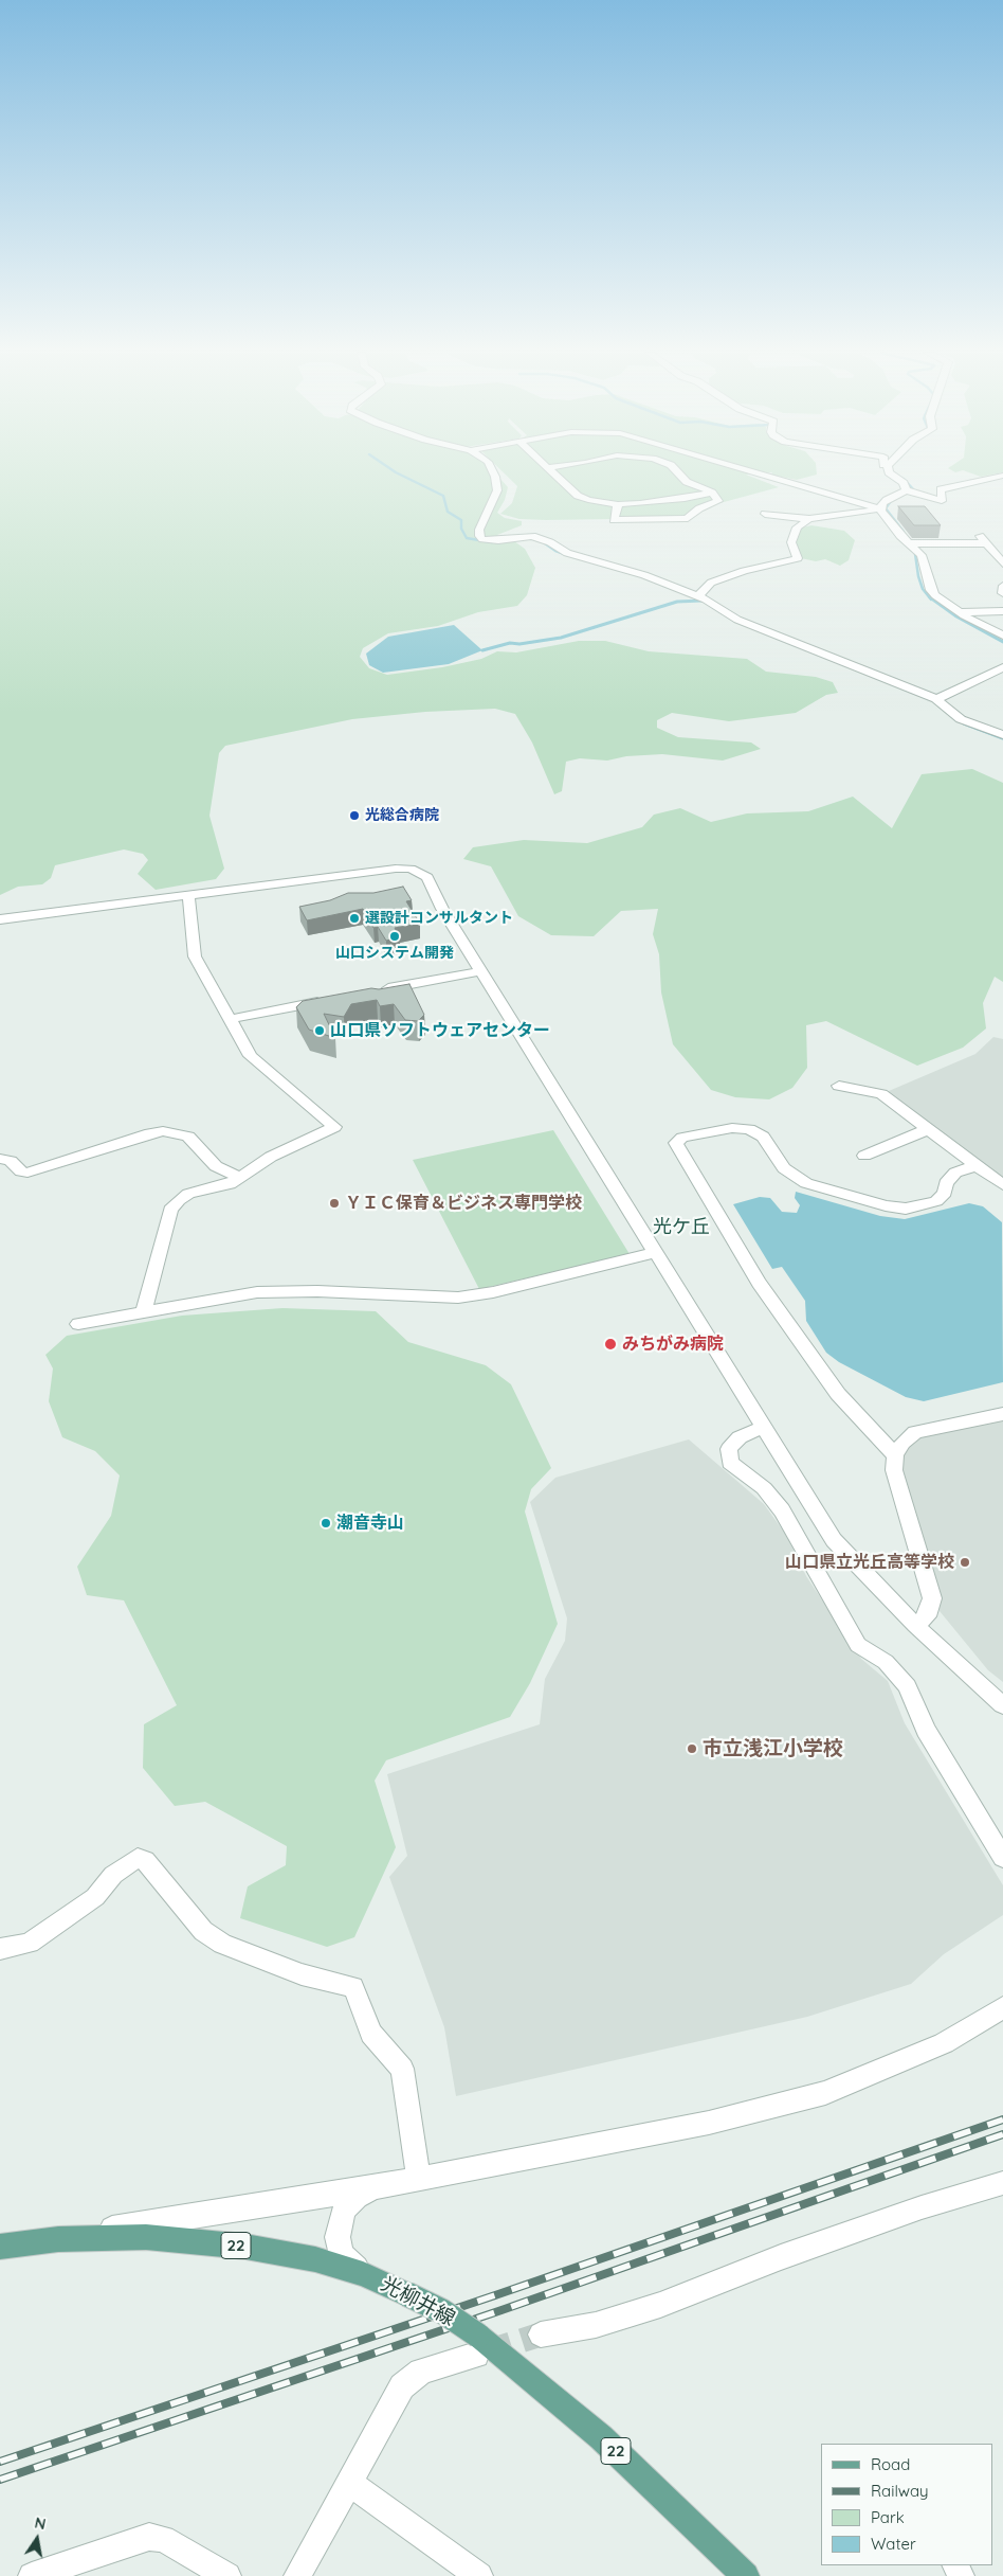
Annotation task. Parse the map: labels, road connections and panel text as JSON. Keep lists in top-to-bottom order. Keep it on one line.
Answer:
{"streets":{"main road":["22","光柳井線"]},"districts":["光ケ丘"],"places":["光総合病院","選設計コンサルタント","山口システム開発","山口県ソフトウェアセンター","ＹＩＣ保育＆ビジネス専門学校","みちがみ病院","潮音寺山","山口県立光丘高等学校","市立浅江小学校"],"legend":["Road","Railway","Park","Water"],"north":"top"}
